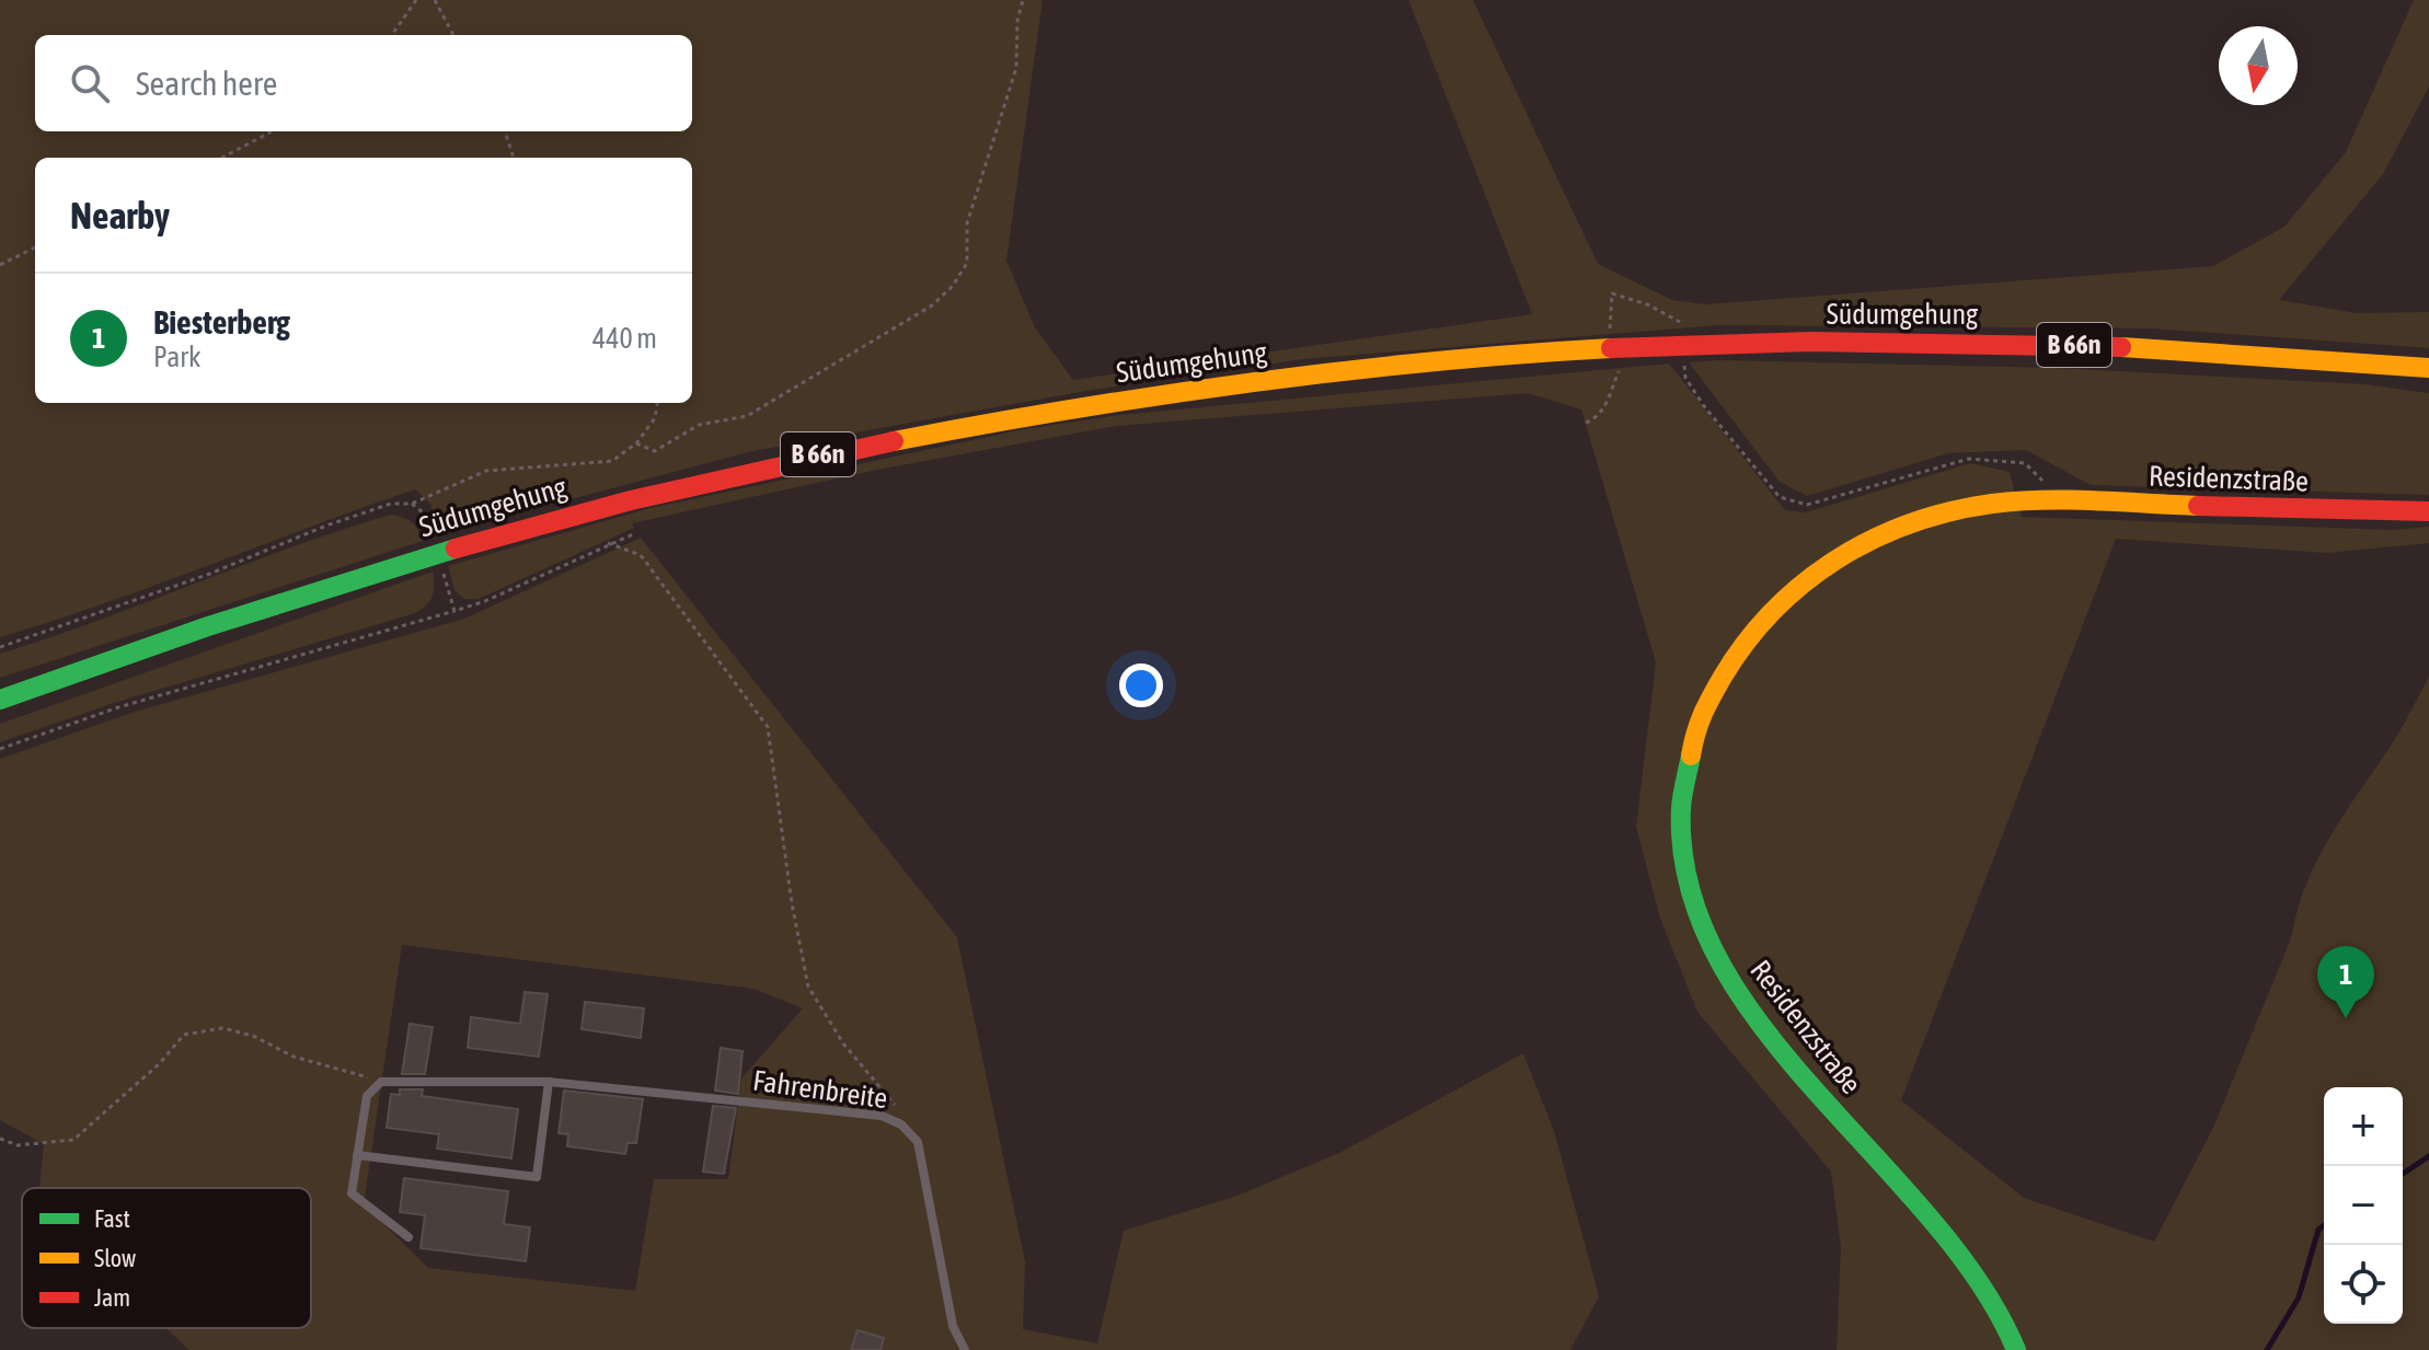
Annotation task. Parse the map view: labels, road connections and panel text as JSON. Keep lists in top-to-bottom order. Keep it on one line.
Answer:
{"streets":{"main road":["Südumgehung","B 66n","Residenzstraße"],"lane":["Fahrenbreite"]},"legend":["Fast","Slow","Jam"],"north":"bottom","page":{"search":"Search here","heading":"Nearby","list":[{"mark":"1","name":"Biesterberg","note":"Park","value":"440 m"}],"pins":"1","map_buttons":["+","−"]}}
